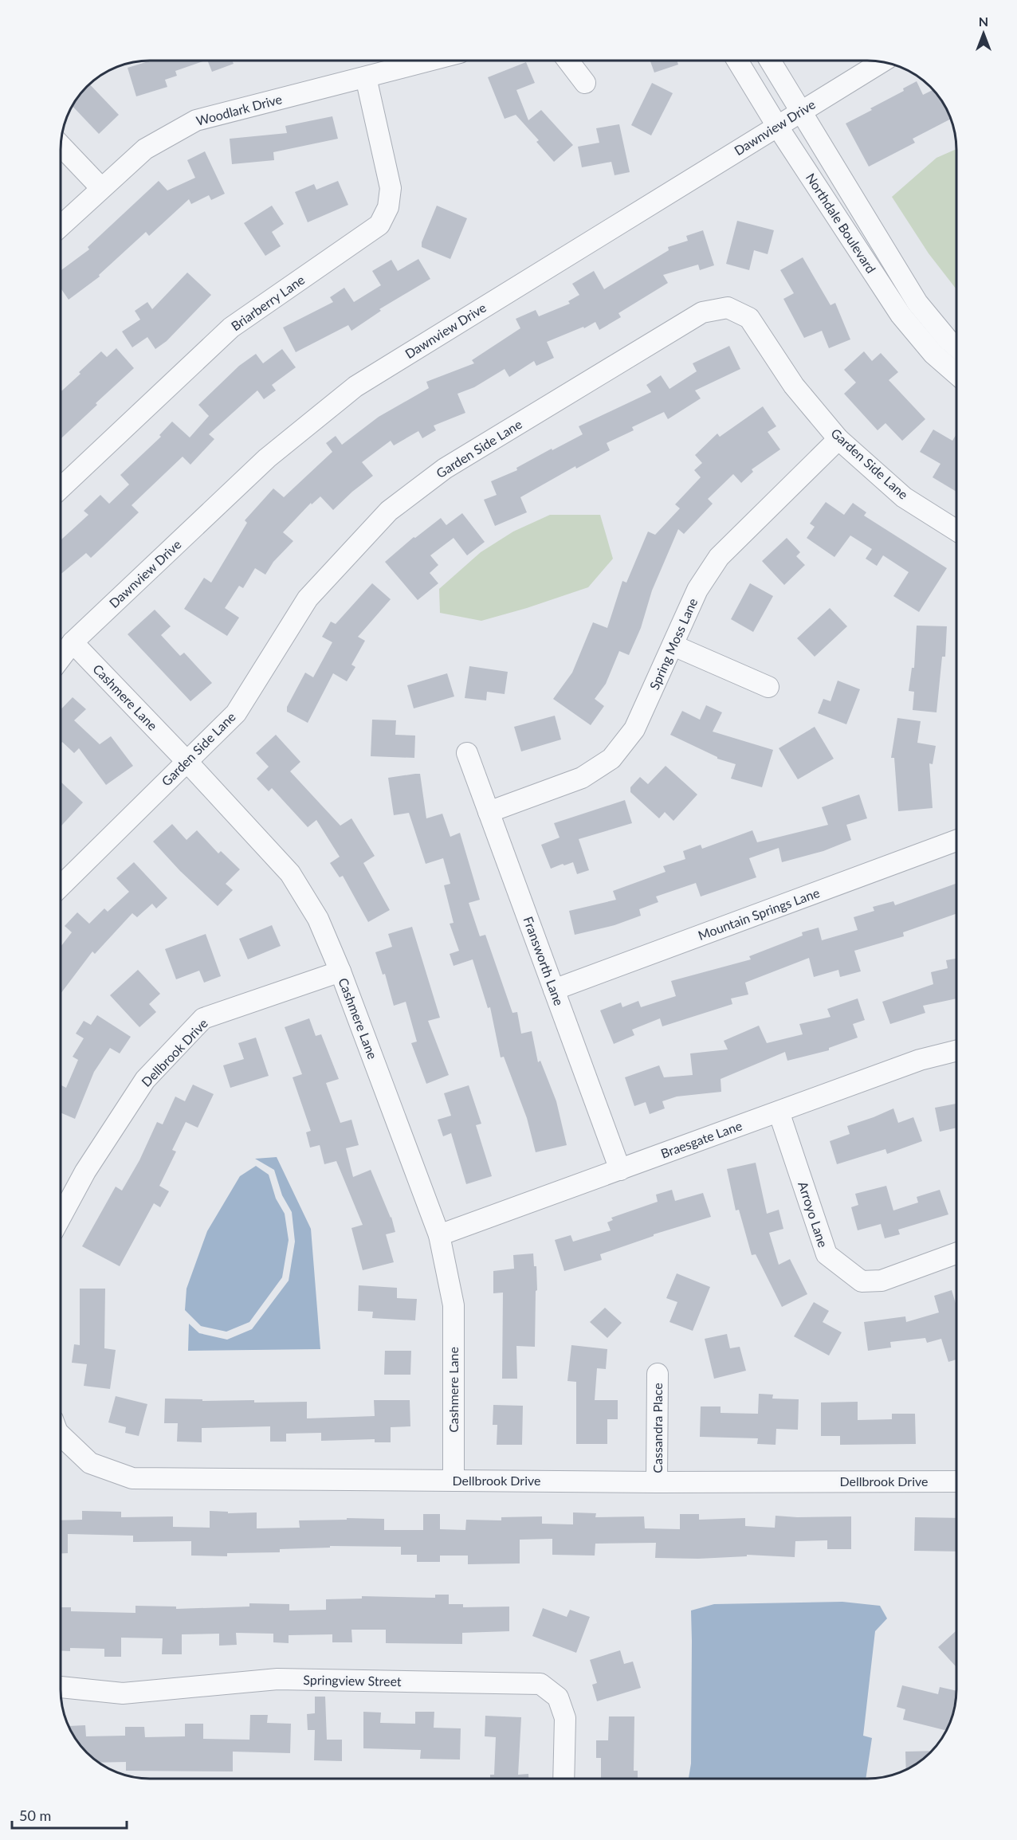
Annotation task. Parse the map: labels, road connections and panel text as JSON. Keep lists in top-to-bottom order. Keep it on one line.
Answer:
{"streets":{"street":["Woodlark Drive","Dawnview Drive","Northdale Boulevard","Briarberry Lane","Garden Side Lane","Spring Moss Lane","Cashmere Lane","Mountain Springs Lane","Fransworth Lane","Dellbrook Drive","Braesgate Lane","Arroyo Lane","Cassandra Place","Springview Street"]},"crossings":[["Woodlark Drive","Briarberry Lane"],["Dawnview Drive","Northdale Boulevard"],["Dawnview Drive","Cashmere Lane"],["Garden Side Lane","Spring Moss Lane"],["Garden Side Lane","Cashmere Lane"],["Spring Moss Lane","Fransworth Lane"],["Cashmere Lane","Dellbrook Drive"],["Cashmere Lane","Braesgate Lane"],["Mountain Springs Lane","Fransworth Lane"],["Fransworth Lane","Braesgate Lane"],["Dellbrook Drive","Cassandra Place"],["Braesgate Lane","Arroyo Lane"]],"scale_bar":"50 m","north":"top"}
